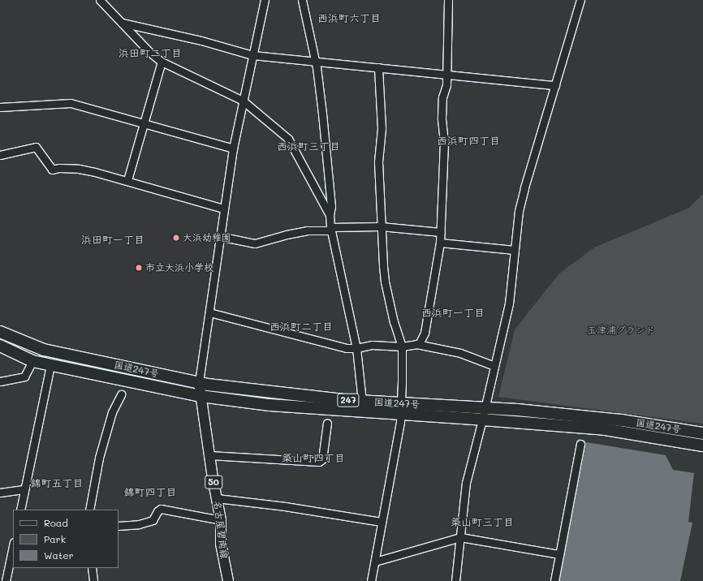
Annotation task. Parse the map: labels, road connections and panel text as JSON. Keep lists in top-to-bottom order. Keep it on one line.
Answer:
{"streets":{"highway":["国道247号","247"],"main road":["50","名古屋碧南線"]},"crossings":[["国道247号","名古屋碧南線"]],"districts":["西浜町六丁目","浜田町二丁目","西浜町四丁目","西浜町三丁目","浜田町一丁目","西浜町一丁目","西浜町二丁目","築山町四丁目","錦町五丁目","錦町四丁目","築山町三丁目"],"parks":["玉津浦グランド"],"places":["大浜幼稚園","市立大浜小学校"],"legend":["Road","Park","Water"]}
